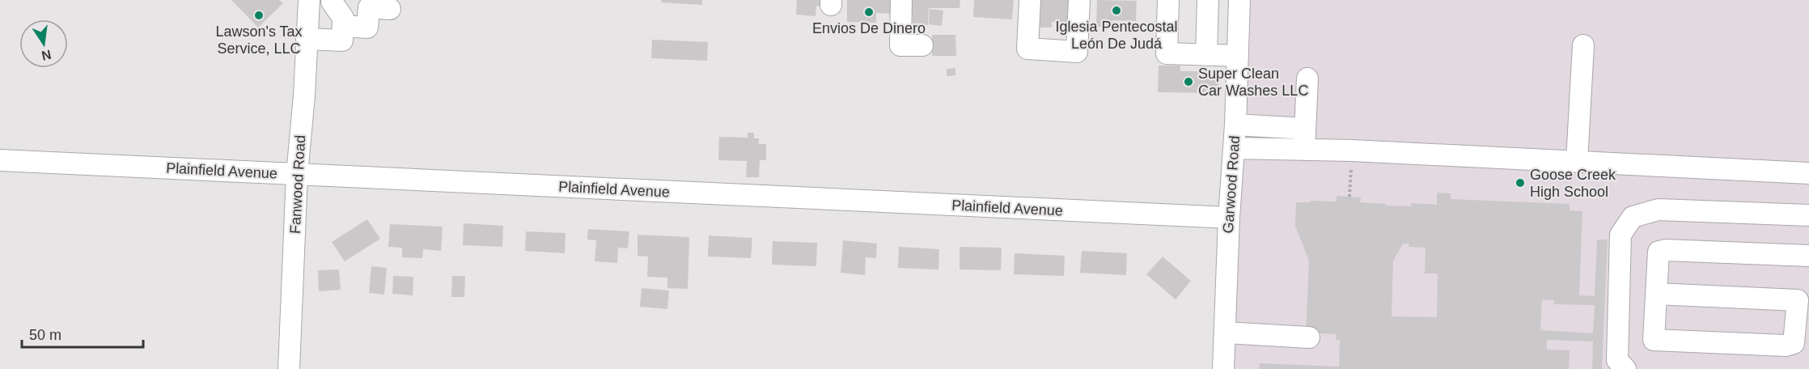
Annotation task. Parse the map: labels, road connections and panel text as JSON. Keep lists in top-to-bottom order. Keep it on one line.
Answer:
{"streets":{"street":["Plainfield Avenue","Fanwood Road","Garwood Road"]},"crossings":[["Plainfield Avenue","Fanwood Road"],["Plainfield Avenue","Garwood Road"]],"places":["Iglesia Pentecostal León De Judá","Envios De Dinero","Lawson's Tax Service, LLC","Super Clean Car Washes LLC","Goose Creek High School"],"scale_bar":"50 m","north":"bottom"}
